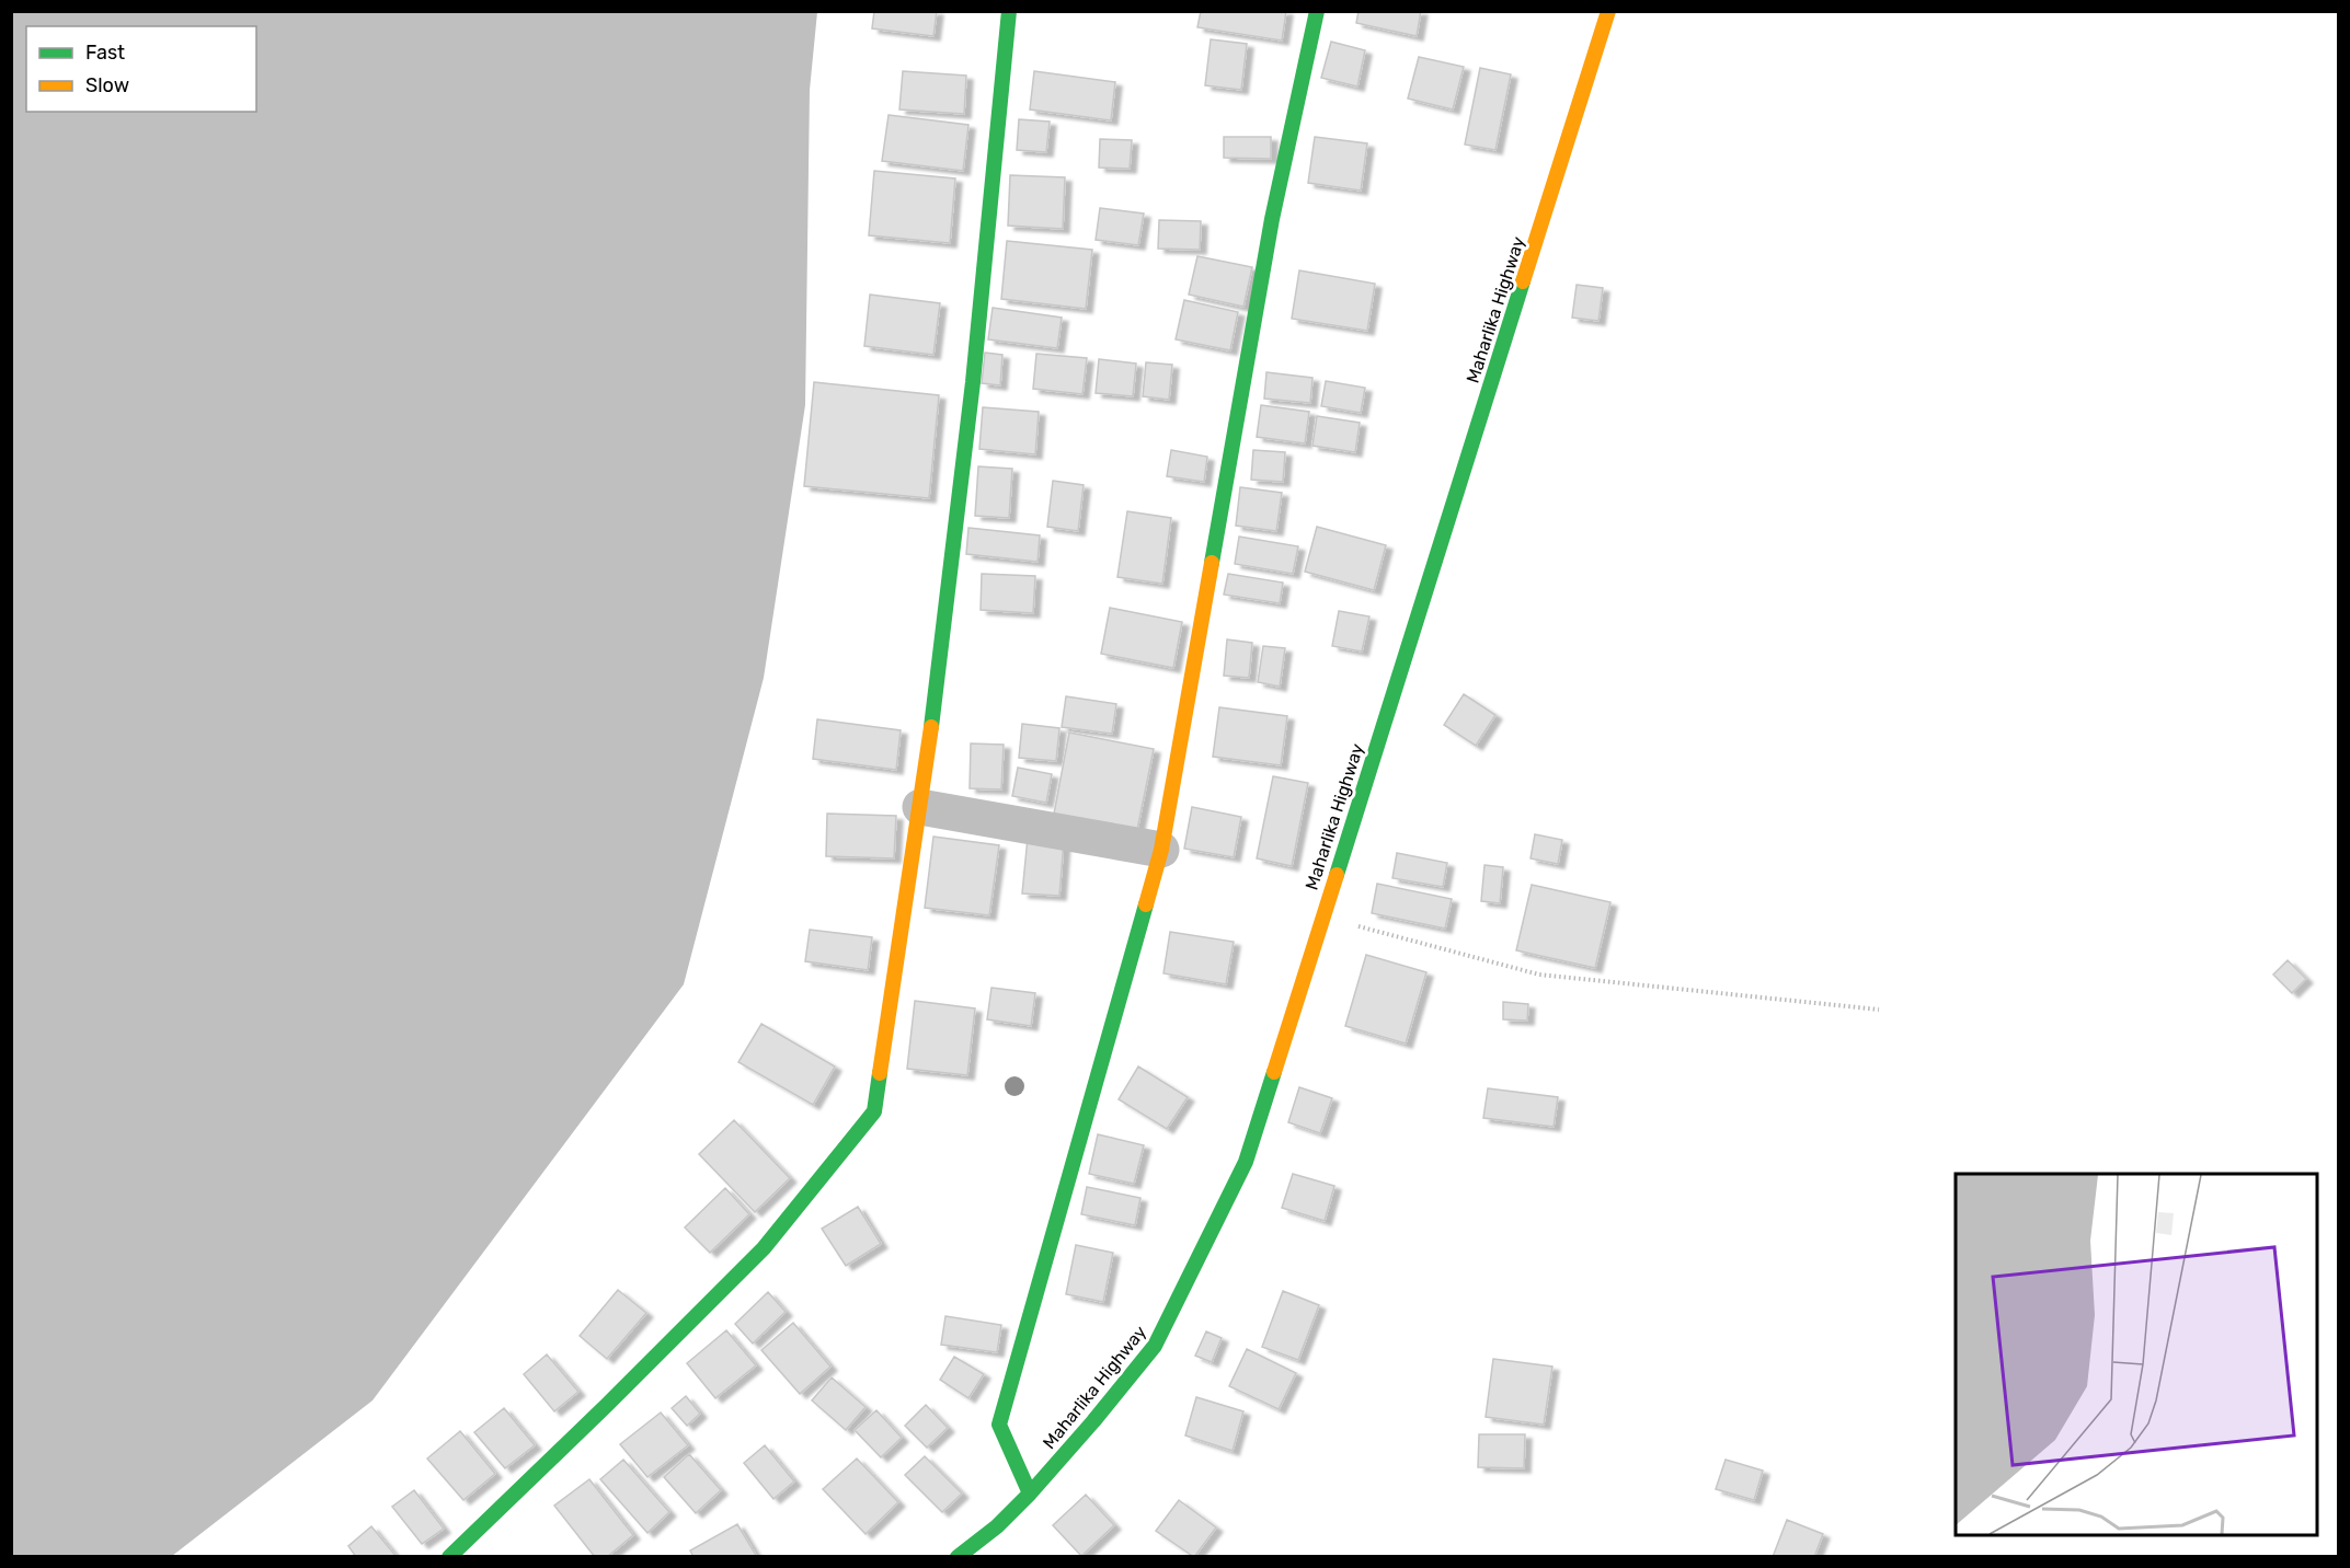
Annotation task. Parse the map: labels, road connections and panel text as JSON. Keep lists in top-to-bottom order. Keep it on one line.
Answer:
{"streets":{"main road":["Maharlika Highway"]},"legend":["Fast","Slow"]}
